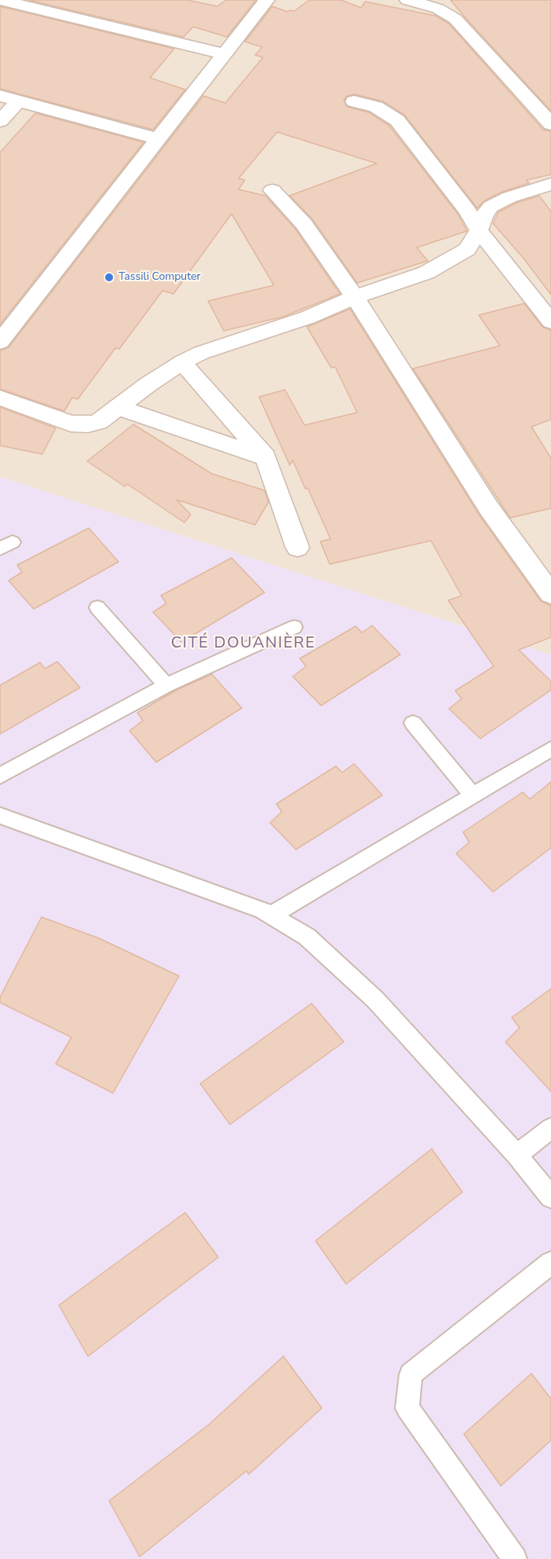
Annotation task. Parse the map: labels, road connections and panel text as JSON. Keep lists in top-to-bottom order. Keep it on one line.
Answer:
{"districts":["CITÉ DOUANIÈRE"],"places":["Tassili Computer"]}
